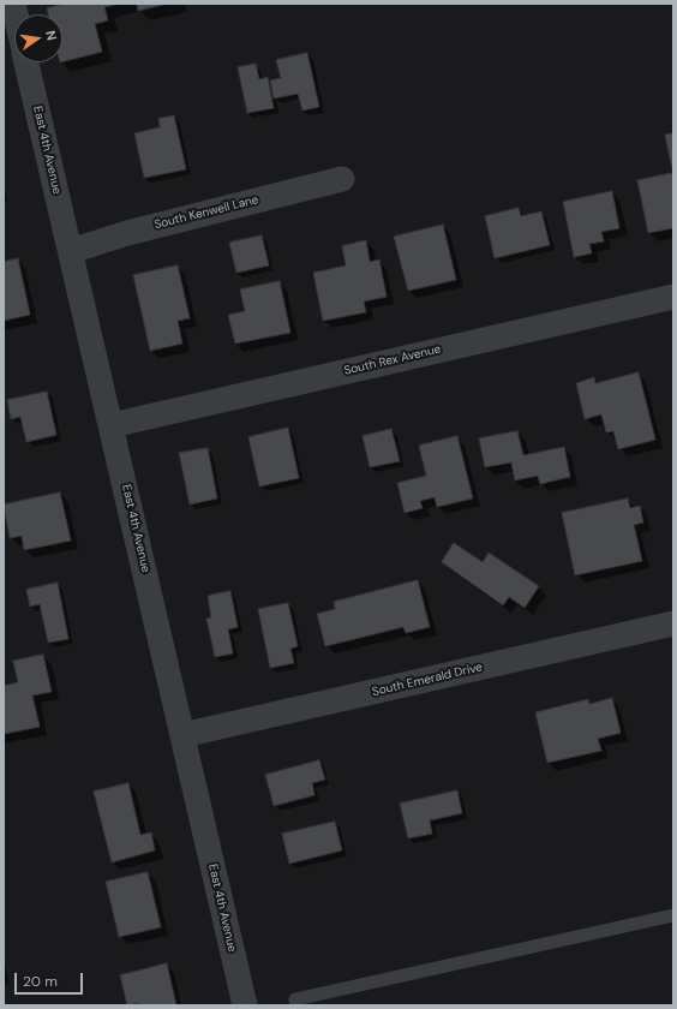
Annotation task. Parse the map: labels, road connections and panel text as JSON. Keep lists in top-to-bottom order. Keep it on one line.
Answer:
{"streets":{"street":["East 4th Avenue","South Kenwell Lane","South Rex Avenue","South Emerald Drive"]},"crossings":[["East 4th Avenue","South Kenwell Lane"],["East 4th Avenue","South Rex Avenue"],["East 4th Avenue","South Emerald Drive"]],"scale_bar":"20 m","north":"right"}
